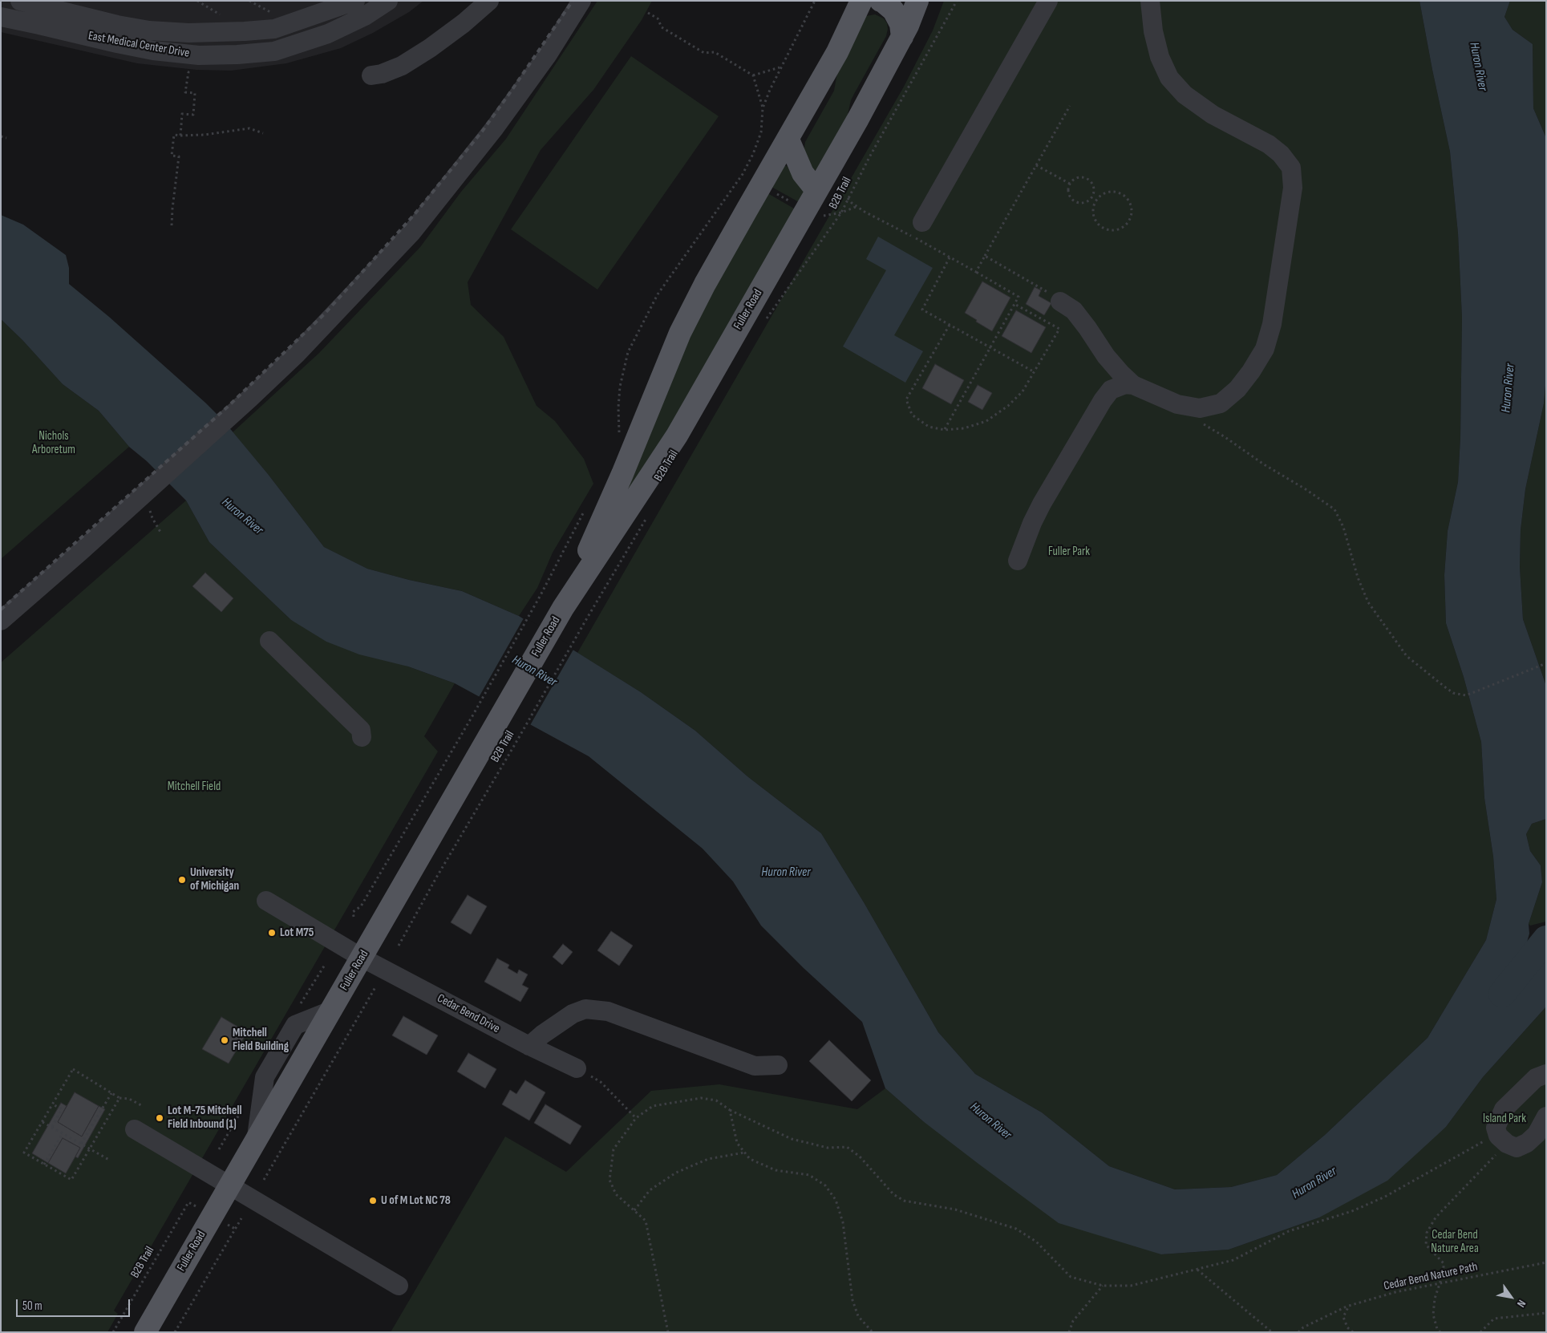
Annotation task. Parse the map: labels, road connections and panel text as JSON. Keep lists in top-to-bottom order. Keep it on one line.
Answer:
{"streets":{"main road":["Fuller Road"],"street":["East Medical Center Drive","Cedar Bend Drive"],"path":["B2B Trail","Cedar Bend Nature Path"]},"crossings":[["Fuller Road","Cedar Bend Drive"]],"water":["Huron River"],"parks":["Nichols Arboretum","Fuller Park","Mitchell Field","Island Park","Cedar Bend Nature Area"],"places":["University of Michigan","Lot M75","Mitchell Field Building","Lot M-75 Mitchell Field Inbound (1)","U of M Lot NC 78"],"scale_bar":"50 m","north":"bottom right"}
